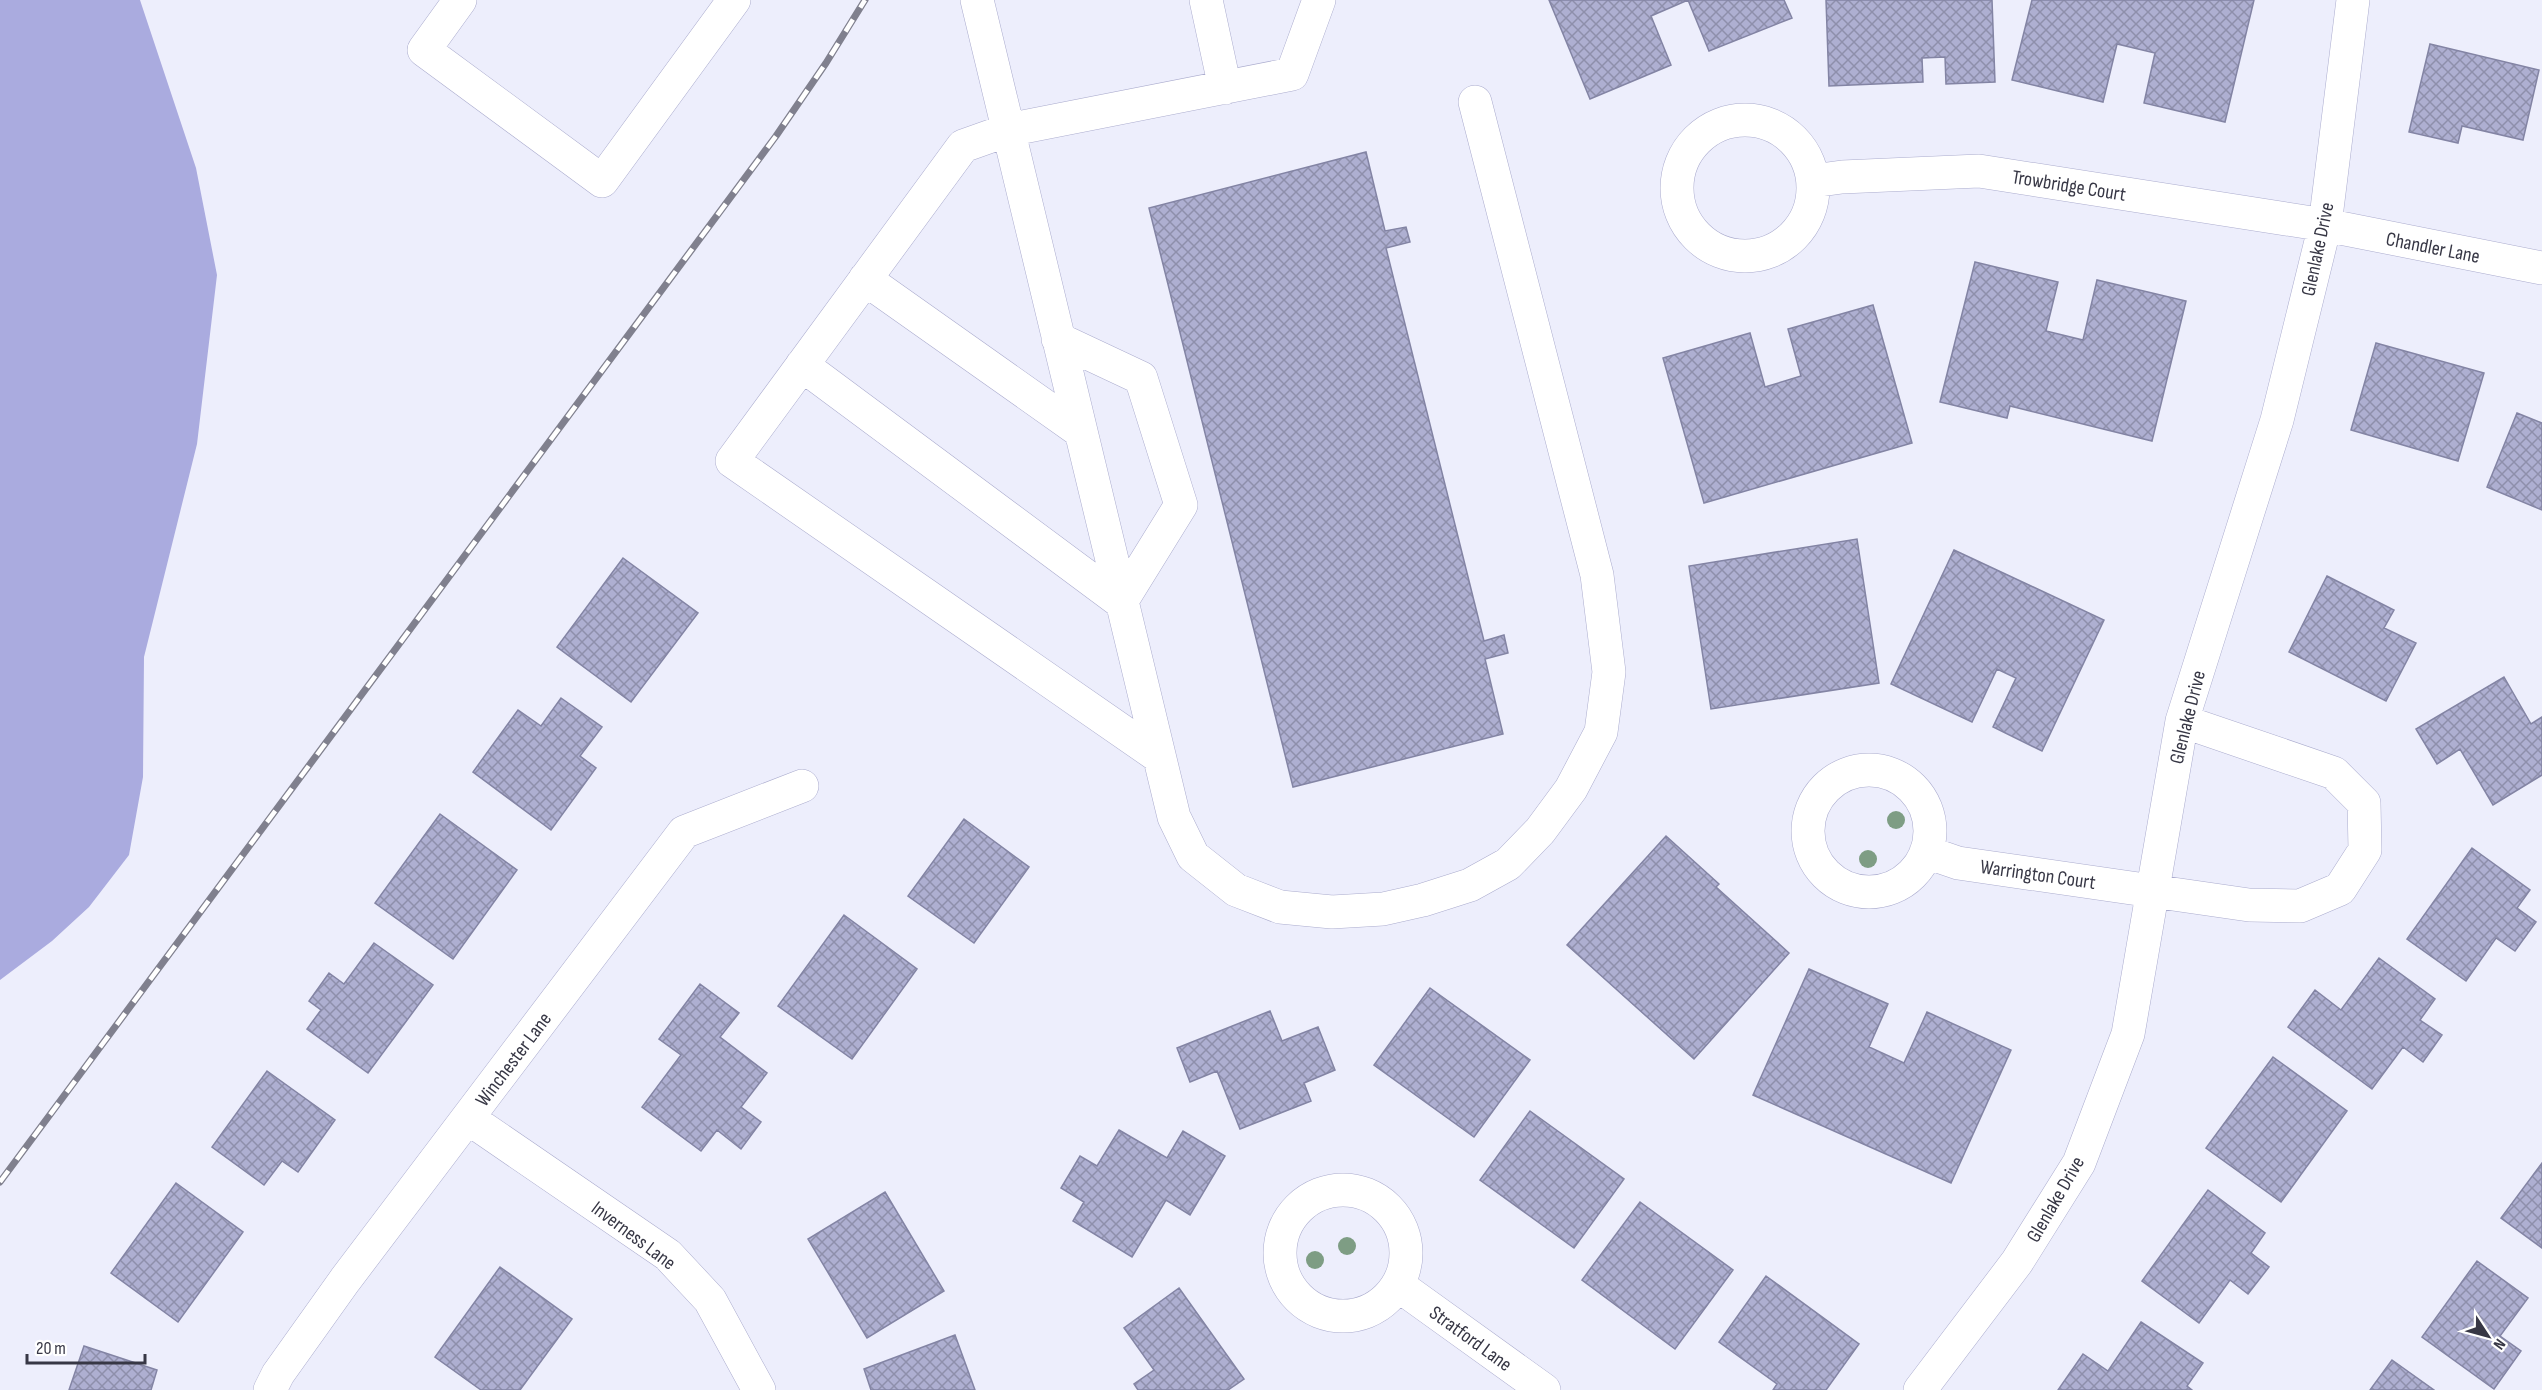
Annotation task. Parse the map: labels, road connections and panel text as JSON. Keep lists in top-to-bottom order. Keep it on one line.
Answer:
{"streets":{"street":["Trowbridge Court","Chandler Lane","Glenlake Drive","Warrington Court","Winchester Lane","Inverness Lane","Stratford Lane"]},"crossings":[["Trowbridge Court","Chandler Lane"],["Trowbridge Court","Glenlake Drive"],["Chandler Lane","Glenlake Drive"],["Glenlake Drive","Warrington Court"],["Winchester Lane","Inverness Lane"]],"scale_bar":"20 m","north":"bottom right"}
